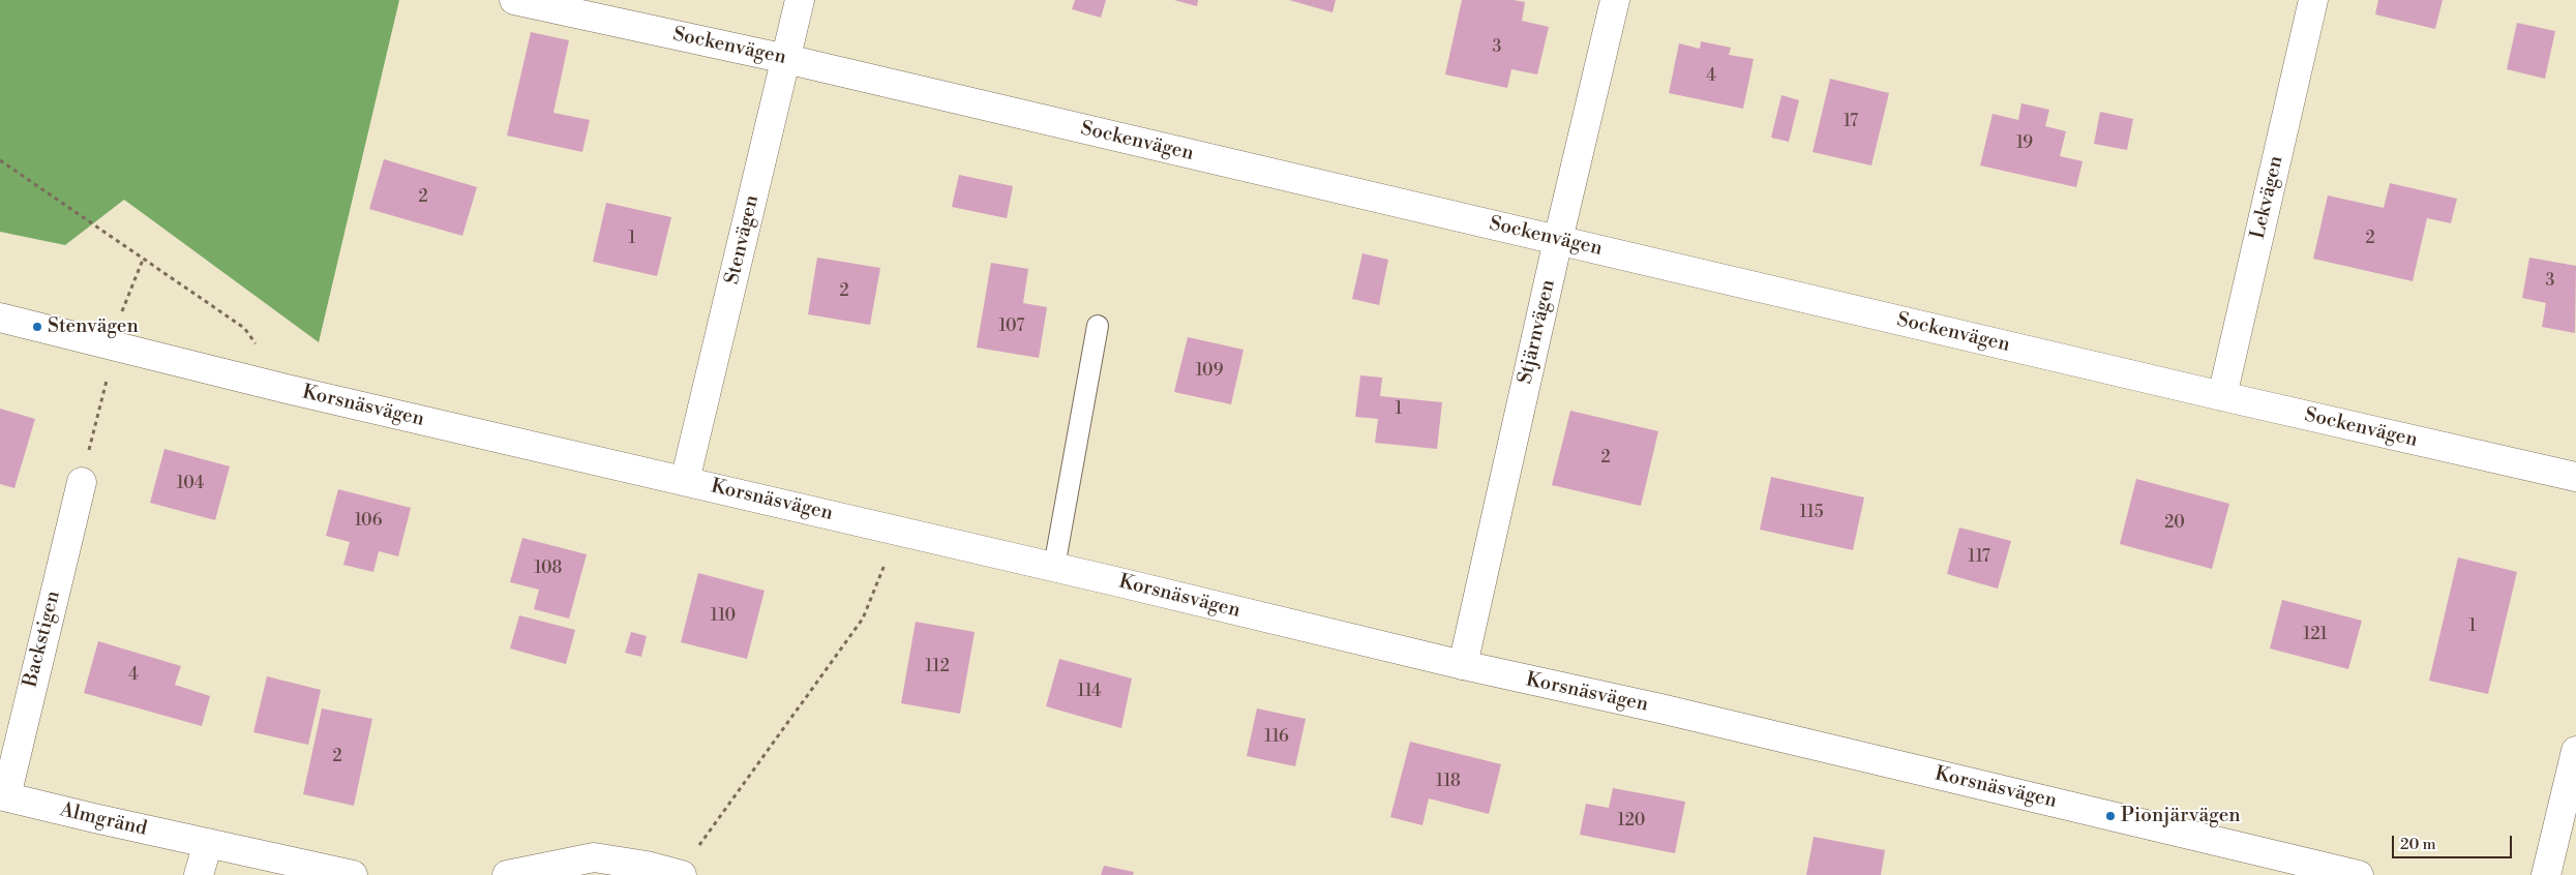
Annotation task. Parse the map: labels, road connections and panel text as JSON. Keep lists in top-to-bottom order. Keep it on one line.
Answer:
{"streets":{"street":["Sockenvägen","Lekvägen","Stenvägen","Stjärnvägen","Korsnäsvägen","Backstigen","Almgränd"]},"crossings":[["Sockenvägen","Lekvägen"],["Sockenvägen","Stenvägen"],["Sockenvägen","Stjärnvägen"],["Stenvägen","Korsnäsvägen"],["Stjärnvägen","Korsnäsvägen"],["Backstigen","Almgränd"]],"places":["Stenvägen","Pionjärvägen"],"house_numbers":["3","4","17","19","2","1","2","3","2","107","109","1","2","104","115","106","20","117","108","110","1","121","112","4","114","116","2","118","120"],"scale_bar":"20 m"}
